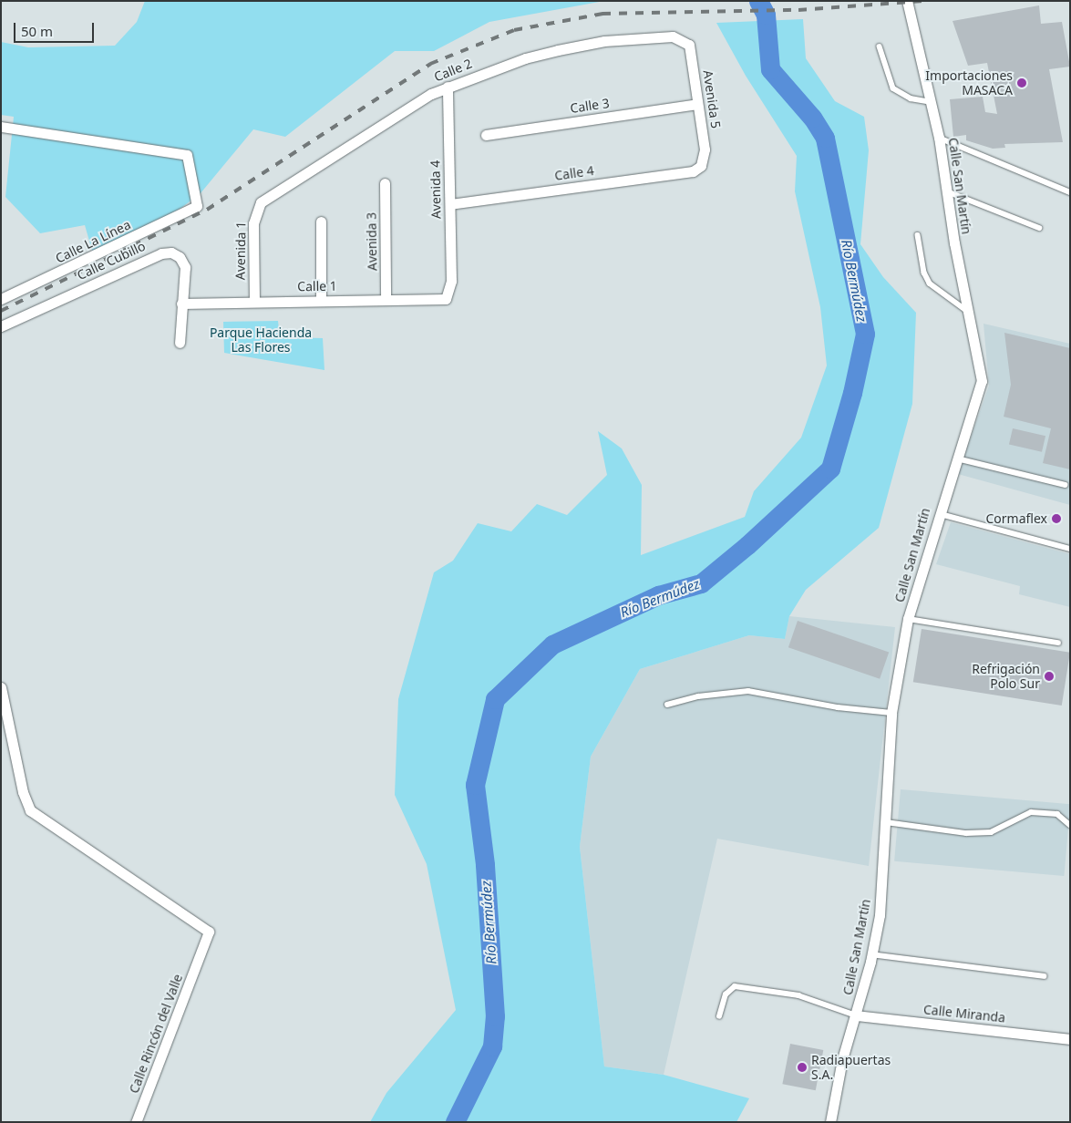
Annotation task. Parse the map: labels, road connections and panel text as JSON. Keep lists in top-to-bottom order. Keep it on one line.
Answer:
{"streets":{"street":["Calle 2","Avenida 5","Calle 3","Calle 4","Calle San Martín","Avenida 4","Calle La Línea","Avenida 3","Avenida 1","Calle Cubillo","Calle 1","Calle Miranda","Calle Rincón del Valle"]},"crossings":[["Calle 2","Avenida 5"],["Calle 2","Avenida 4"],["Calle 2","Avenida 1"],["Avenida 5","Calle 3"],["Avenida 5","Calle 4"],["Calle 4","Avenida 4"],["Calle San Martín","Calle Miranda"],["Avenida 4","Calle 1"],["Avenida 3","Calle 1"],["Avenida 1","Calle 1"],["Calle Cubillo","Calle 1"]],"water":["Río Bermúdez"],"parks":["Parque Hacienda Las Flores"],"places":["Importaciones MASACA","Cormaflex","Refrigación Polo Sur","Radiapuertas S.A."],"scale_bar":"50 m"}
